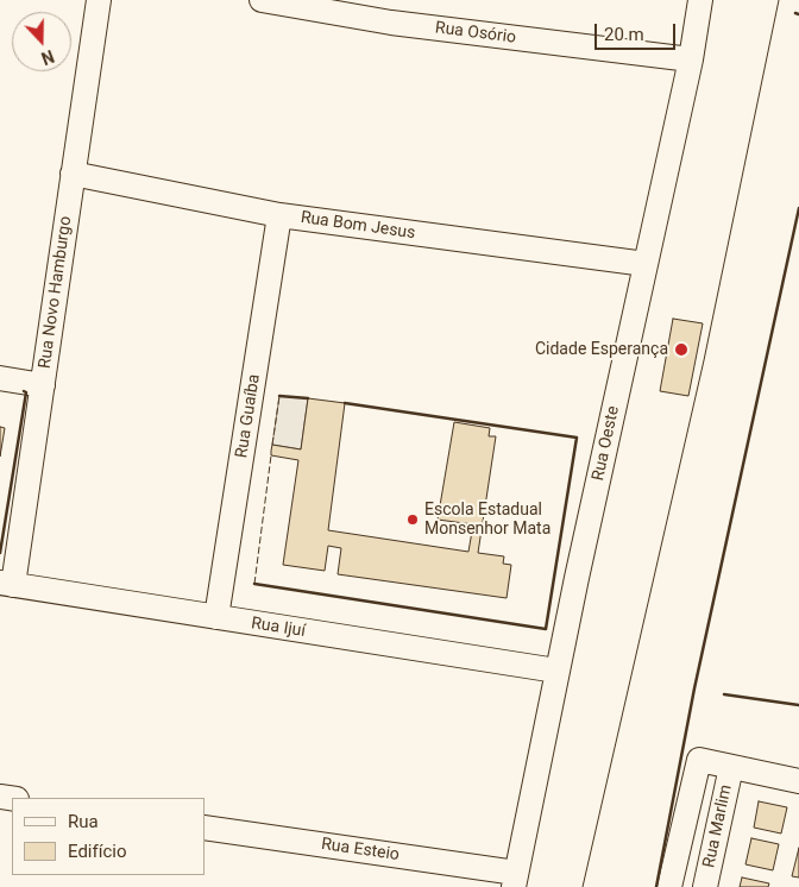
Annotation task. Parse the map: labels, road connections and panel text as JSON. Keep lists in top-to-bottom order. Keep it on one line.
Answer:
{"streets":{"street":["Rua Osório","Rua Bom Jesus","Rua Novo Hamburgo","Rua Guaíba","Rua Oeste","Rua Ijuí","Rua Marlim","Rua Esteio"]},"crossings":[["Rua Osório","Rua Oeste"],["Rua Bom Jesus","Rua Novo Hamburgo"],["Rua Bom Jesus","Rua Guaíba"],["Rua Bom Jesus","Rua Oeste"],["Rua Novo Hamburgo","Rua Ijuí"],["Rua Guaíba","Rua Ijuí"],["Rua Oeste","Rua Ijuí"],["Rua Oeste","Rua Esteio"]],"places":["Cidade Esperança","Escola Estadual Monsenhor Mata"],"legend":["Rua","Edifício"],"scale_bar":"20 m","north":"bottom"}
